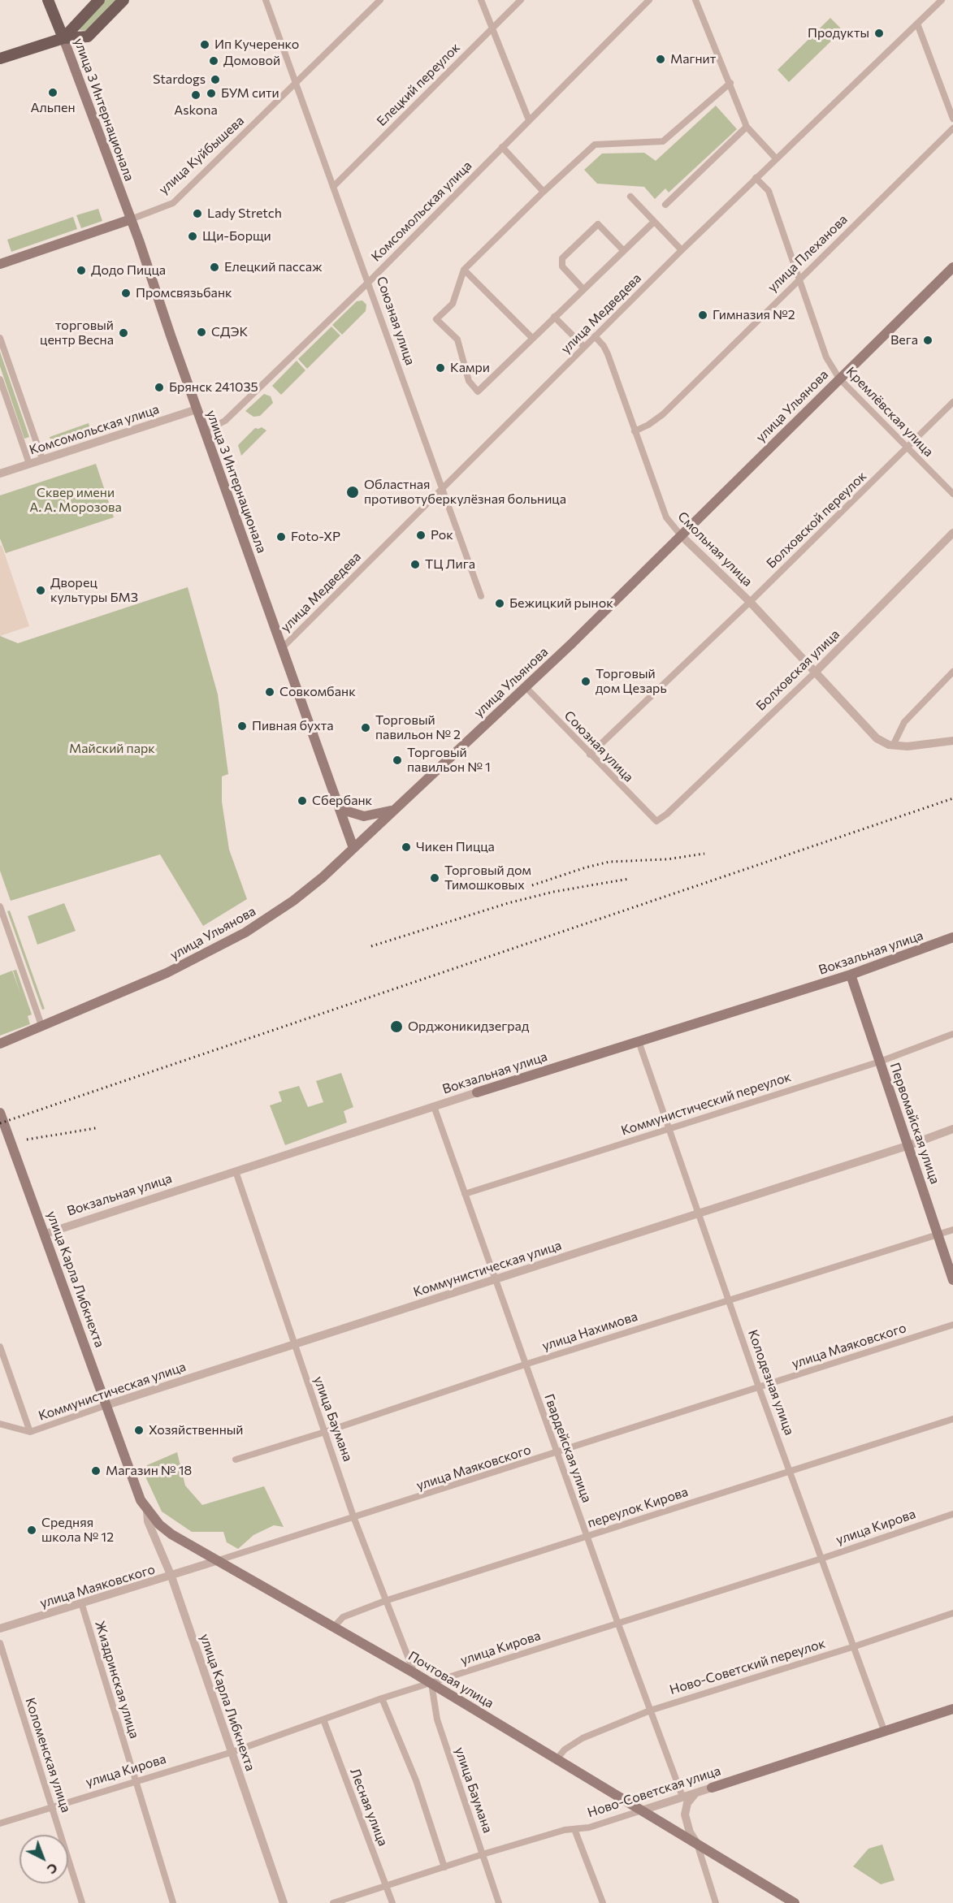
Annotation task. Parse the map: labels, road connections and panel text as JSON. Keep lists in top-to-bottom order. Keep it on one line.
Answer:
{"streets":{"main road":["улица 3 Интернационала","улица Куйбышева","улица Ульянова","Вокзальная улица","Первомайская улица","улица Карла Либкнехта","Почтовая улица","Ново-Советская улица"],"street":["Елецкий переулок","Комсомольская улица","улица Плеханова","улица Медведева","Союзная улица","Кремлёвская улица","Болховской переулок","Смольная улица","Болховская улица","Коммунистический переулок","Коммунистическая улица","улица Нахимова","улица Маяковского","Колодезная улица","улица Баумана","Гвардейская улица","переулок Кирова","улица Кирова","Ново-Советский переулок","Жиздринская улица","Коломенская улица","Лесная улица"]},"crossings":[["Елецкий переулок","Союзная улица"],["улица 3 Интернационала","улица Куйбышева"],["улица 3 Интернационала","Комсомольская улица"],["улица 3 Интернационала","улица Медведева"],["улица 3 Интернационала","улица Ульянова"],["улица Куйбышева","Союзная улица"],["Комсомольская улица","Союзная улица"],["улица Плеханова","Кремлёвская улица"],["улица Плеханова","Смольная улица"],["улица Медведева","Союзная улица"],["улица Медведева","Кремлёвская улица"],["улица Медведева","Смольная улица"],["Союзная улица","улица Ульянова"],["Союзная улица","Болховской переулок"],["Союзная улица","Болховская улица"],["улица Ульянова","Кремлёвская улица"],["улица Ульянова","Смольная улица"],["Кремлёвская улица","Болховской переулок"],["Болховской переулок","Смольная улица"],["Смольная улица","Болховская улица"],["Вокзальная улица","Первомайская улица"],["Вокзальная улица","улица Карла Либкнехта"],["Вокзальная улица","Колодезная улица"],["Вокзальная улица","улица Баумана"],["Вокзальная улица","Гвардейская улица"],["Коммунистический переулок","Первомайская улица"],["Коммунистический переулок","Колодезная улица"],["Коммунистический переулок","Гвардейская улица"],["Первомайская улица","Коммунистическая улица"],["Первомайская улица","улица Нахимова"],["Коммунистическая улица","улица Карла Либкнехта"],["Коммунистическая улица","Колодезная улица"],["Коммунистическая улица","улица Баумана"],["Коммунистическая улица","Гвардейская улица"],["улица Карла Либкнехта","улица Маяковского"],["улица Карла Либкнехта","улица Кирова"],["улица Карла Либкнехта","Почтовая улица"],["улица Нахимова","Колодезная улица"],["улица Нахимова","улица Баумана"],["улица Нахимова","Гвардейская улица"],["улица Маяковского","Колодезная улица"],["улица Маяковского","улица Баумана"],["улица Маяковского","Гвардейская улица"],["улица Маяковского","Жиздринская улица"],["улица Маяковского","Почтовая улица"],["Колодезная улица","переулок Кирова"],["Колодезная улица","улица Кирова"],["Колодезная улица","Ново-Советский переулок"],["Колодезная улица","Ново-Советская улица"],["улица Баумана","переулок Кирова"],["улица Баумана","улица Кирова"],["улица Баумана","Почтовая улица"],["улица Баумана","Ново-Советская улица"],["Гвардейская улица","переулок Кирова"],["Гвардейская улица","улица Кирова"],["Гвардейская улица","Ново-Советский переулок"],["Гвардейская улица","Ново-Советская улица"],["переулок Кирова","Почтовая улица"],["улица Кирова","Жиздринская улица"],["улица Кирова","Почтовая улица"],["улица Кирова","Коломенская улица"],["улица Кирова","Лесная улица"],["Ново-Советский переулок","Почтовая улица"],["Почтовая улица","Ново-Советская улица"],["Ново-Советская улица","Лесная улица"]],"parks":["Сквер имени А. А. Морозова","Майский парк"],"places":["Продукты","Ип Кучеренко","Магнит","Домовой","Stardogs","Альпен","БУМ сити","Askona","Lady Stretch","Щи-Борщи","Елецкий пассаж","Додо Пицца","Промсвязьбанк","Гимназия №2","СДЭК","торговый центр Весна","Вега","Камри","Брянск 241035","Областная противотуберкулёзная больница","Рок","Foto-XP","ТЦ Лига","Дворец культуры БМЗ","Бежицкий рынок","Торговый дом Цезарь","Совкомбанк","Пивная бухта","Торговый павильон № 2","Торговый павильон № 1","Сбербанк","Чикен Пицца","Торговый дом Тимошковых","Орджоникидзеград","Хозяйственный","Магазин № 18","Средняя школа № 12"],"north":"bottom right"}
